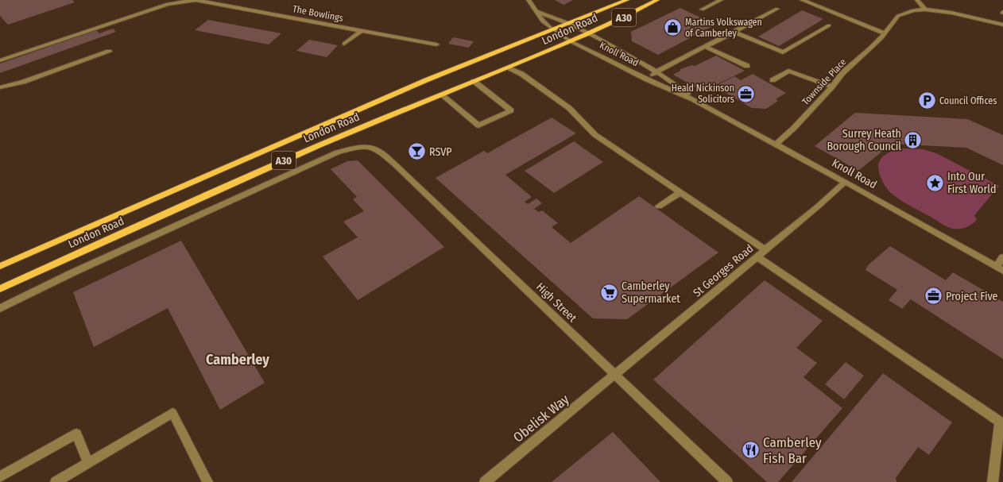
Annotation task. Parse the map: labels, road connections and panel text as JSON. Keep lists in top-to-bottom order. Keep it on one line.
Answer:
{"streets":{"main road":["A30","London Road"],"street":["The Bowlings","Knoll Road","Townside Place","St Georges Road","High Street","Obelisk Way"]},"crossings":[["London Road","Knoll Road"],["Knoll Road","Townside Place"],["Knoll Road","St Georges Road"],["St Georges Road","High Street"],["St Georges Road","Obelisk Way"],["High Street","Obelisk Way"]],"districts":["Camberley"],"places":{"shop":["Martins Volkswagen of Camberley"],"office":["Heald Nickinson Solicitors","Project Five"],"parking":["Council Offices"],"building":["Surrey Heath Borough Council"],"bar":["RSVP"],"place":["Into Our First World"],"supermarket":["Camberley Supermarket"],"restaurant":["Camberley Fish Bar"]}}
